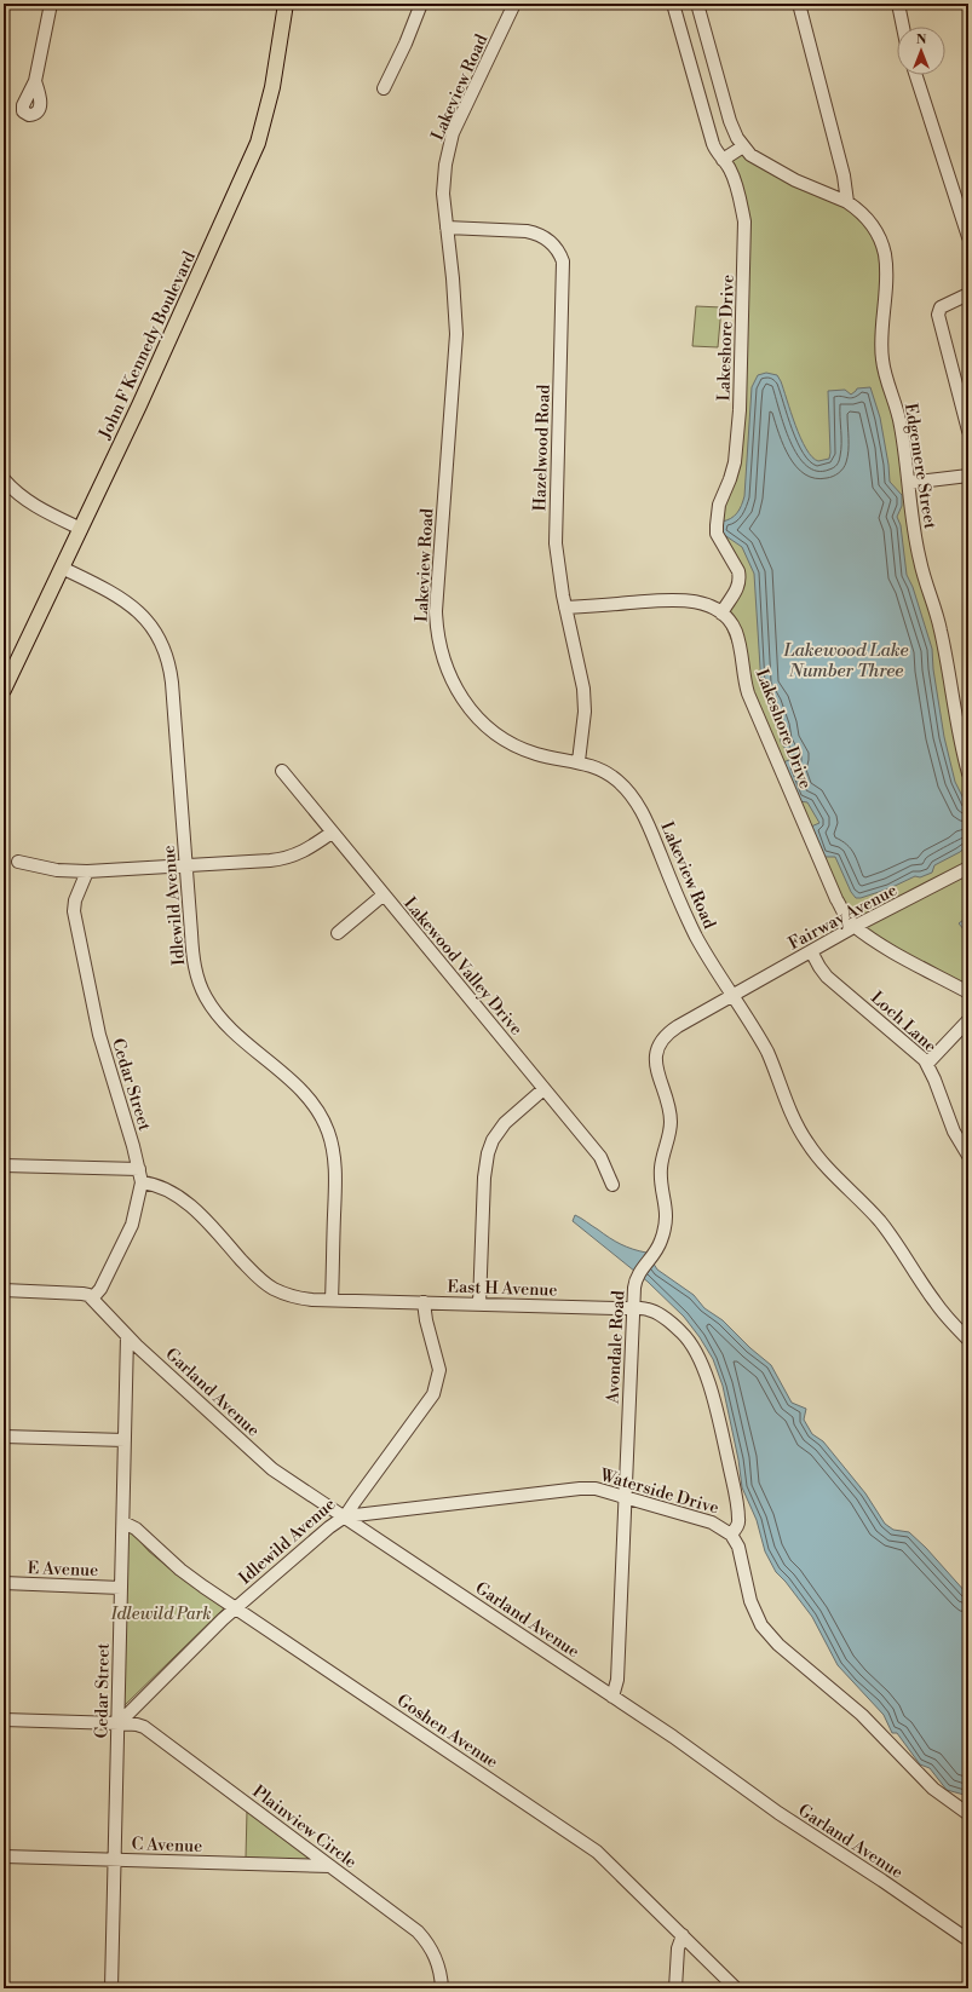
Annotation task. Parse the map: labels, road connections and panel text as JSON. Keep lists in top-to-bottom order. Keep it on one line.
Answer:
{"streets":{"main road":["John F Kennedy Boulevard"],"street":["Lakeview Road","Lakeshore Drive","Hazelwood Road","Edgemere Street","Idlewild Avenue","Fairway Avenue","Lakewood Valley Drive","Loch Lane","Cedar Street","East H Avenue","Avondale Road","Garland Avenue","Waterside Drive","E Avenue","Goshen Avenue","Plainview Circle","C Avenue"]},"crossings":[["Lakeview Road","Hazelwood Road"],["Lakeview Road","Fairway Avenue"],["Lakeview Road","Avondale Road"],["Lakeshore Drive","Fairway Avenue"],["John F Kennedy Boulevard","Idlewild Avenue"],["Idlewild Avenue","Cedar Street"],["Idlewild Avenue","East H Avenue"],["Idlewild Avenue","Garland Avenue"],["Idlewild Avenue","Waterside Drive"],["Idlewild Avenue","Goshen Avenue"],["Idlewild Avenue","Plainview Circle"],["Fairway Avenue","Loch Lane"],["Fairway Avenue","Avondale Road"],["Cedar Street","East H Avenue"],["Cedar Street","Garland Avenue"],["Cedar Street","E Avenue"],["Cedar Street","Goshen Avenue"],["Cedar Street","Plainview Circle"],["Cedar Street","C Avenue"],["East H Avenue","Avondale Road"],["East H Avenue","Waterside Drive"],["Avondale Road","Garland Avenue"],["Avondale Road","Waterside Drive"],["Garland Avenue","Waterside Drive"],["Plainview Circle","C Avenue"]],"water":["Lakewood Lake Number Three"],"parks":["Idlewild Park"],"north":"top"}
